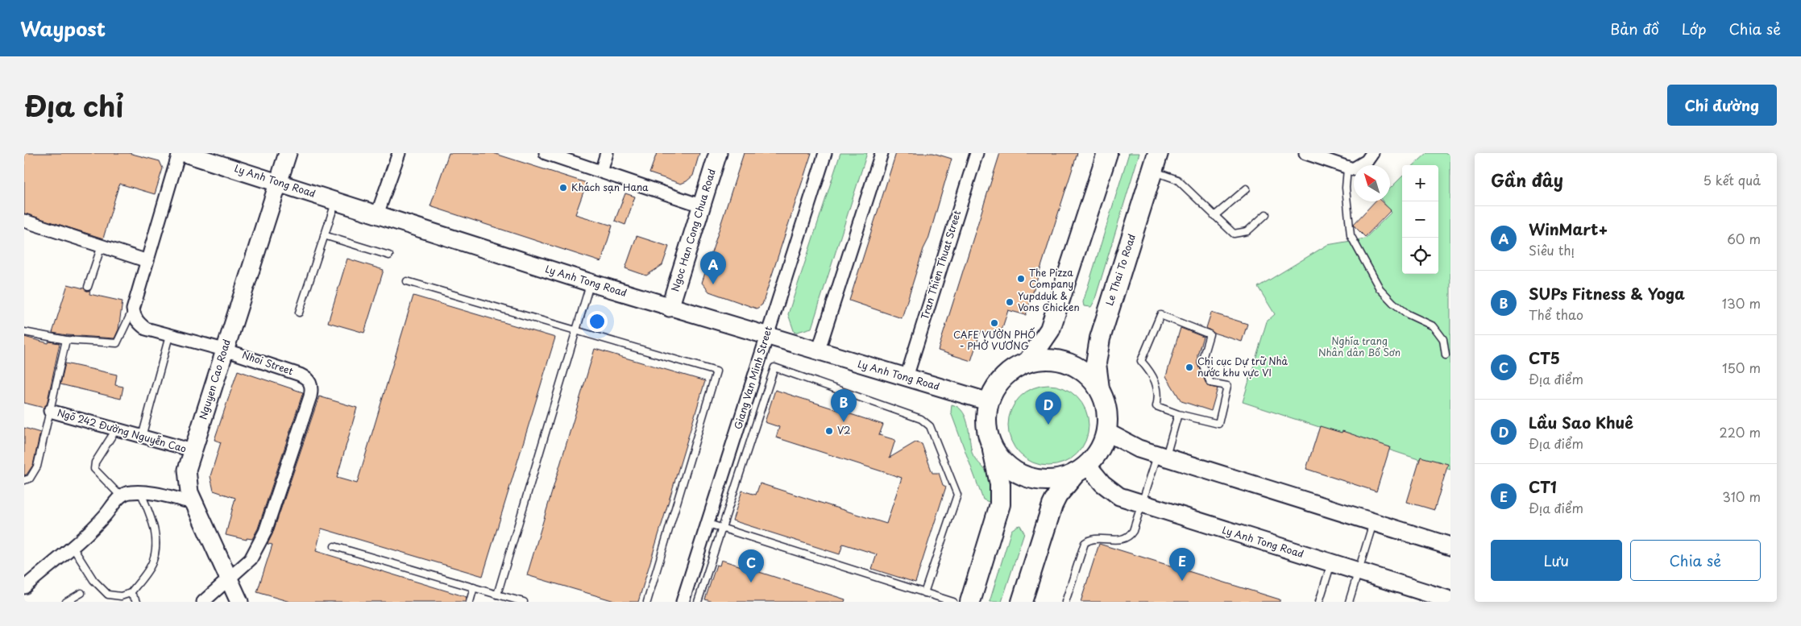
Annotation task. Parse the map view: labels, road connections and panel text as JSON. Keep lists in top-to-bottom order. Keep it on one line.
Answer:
{"streets":{"main road":["Ly Anh Tong Road","Ngoc Han Cong Chua Road","Le Thai To Road","Nguyen Cao Road"],"street":["Tran Thien Thuat Street","Nhoi Street","Giang Van Minh Street","Ngõ 242 Đường Nguyễn Cao"]},"crossings":[["Ly Anh Tong Road","Ngoc Han Cong Chua Road"],["Ly Anh Tong Road","Tran Thien Thuat Street"],["Ly Anh Tong Road","Le Thai To Road"],["Ly Anh Tong Road","Giang Van Minh Street"],["Ly Anh Tong Road","Nguyen Cao Road"],["Nhoi Street","Nguyen Cao Road"],["Nguyen Cao Road","Ngõ 242 Đường Nguyễn Cao"]],"parks":["Nghĩa trang Nhân dân Bồ Sơn"],"places":["Khách sạn Hana","The Pizza Company","Yupdduk & Vons Chicken","CAFE VƯỜN PHỐ - PHỞ VƯƠNG","Chi cục Dự trữ Nhà nước khu vực VI","V2"],"north":"top left","page":{"header":"Waypost","nav":["Bản đồ","Lớp","Chia sẻ"],"title":"Địa chỉ","buttons":["Chỉ đường",["Lưu","Chia sẻ"]],"heading":["Gần đây","5 kết quả"],"map_buttons":["+","−"],"list":[{"mark":"A","name":"WinMart+","note":"Siêu thị","value":"60 m"},{"mark":"B","name":"SUPs Fitness & Yoga","note":"Thể thao","value":"130 m"},{"mark":"C","name":"CT5","note":"Địa điểm","value":"150 m"},{"mark":"D","name":"Lầu Sao Khuê","note":"Địa điểm","value":"220 m"},{"mark":"E","name":"CT1","note":"Địa điểm","value":"310 m"}],"pins":["A","B","D","E","C"]}}
